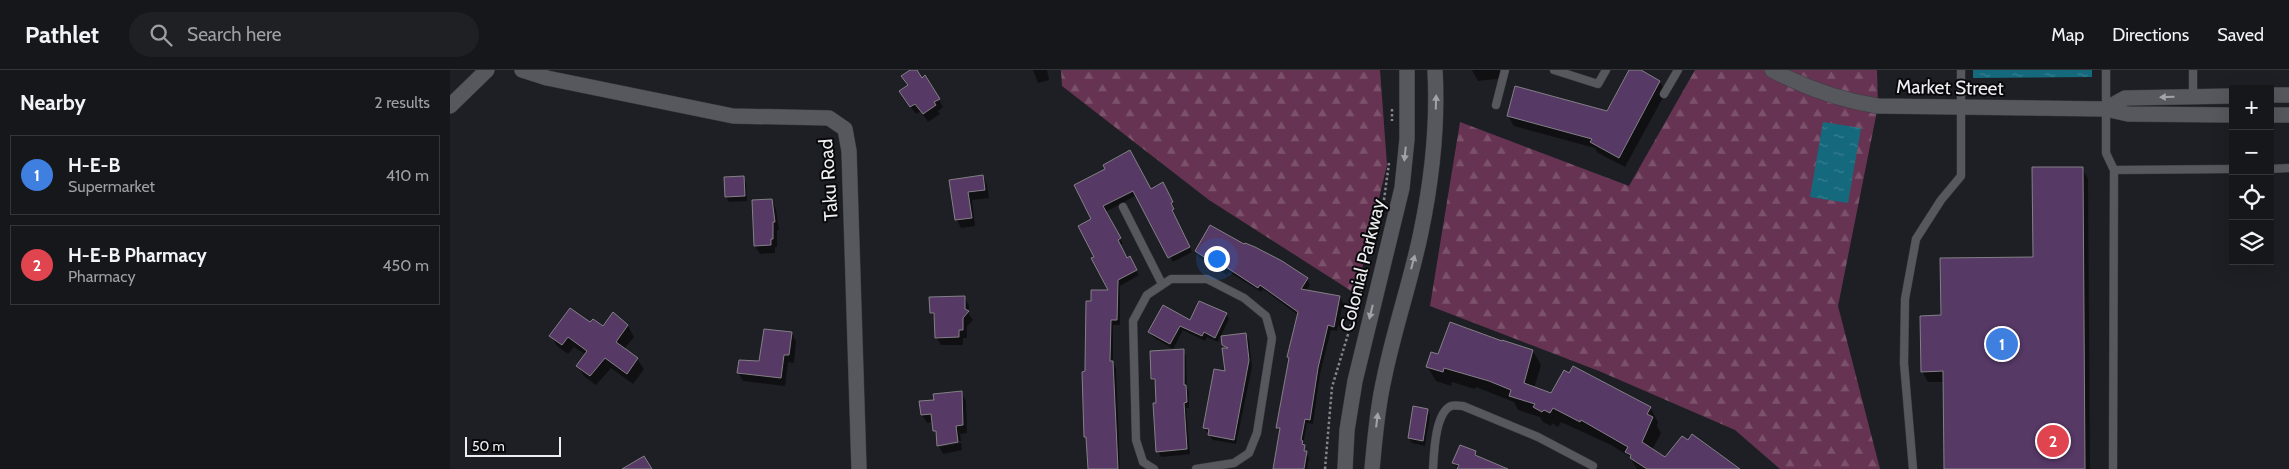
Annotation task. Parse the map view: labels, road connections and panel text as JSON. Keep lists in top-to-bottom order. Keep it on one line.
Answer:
{"streets":{"street":["Market Street","Taku Road","Colonial Parkway"]},"scale_bar":"50 m","page":{"header":"Pathlet","search":"Search here","nav":["Map","Directions","Saved"],"heading":["Nearby","2 results"],"map_buttons":["+","−"],"list":[{"mark":"1","name":"H-E-B","note":"Supermarket","value":"410 m"},{"mark":"2","name":"H-E-B Pharmacy","note":"Pharmacy","value":"450 m"}],"pins":["1","2"],"scale":"50 m"}}
